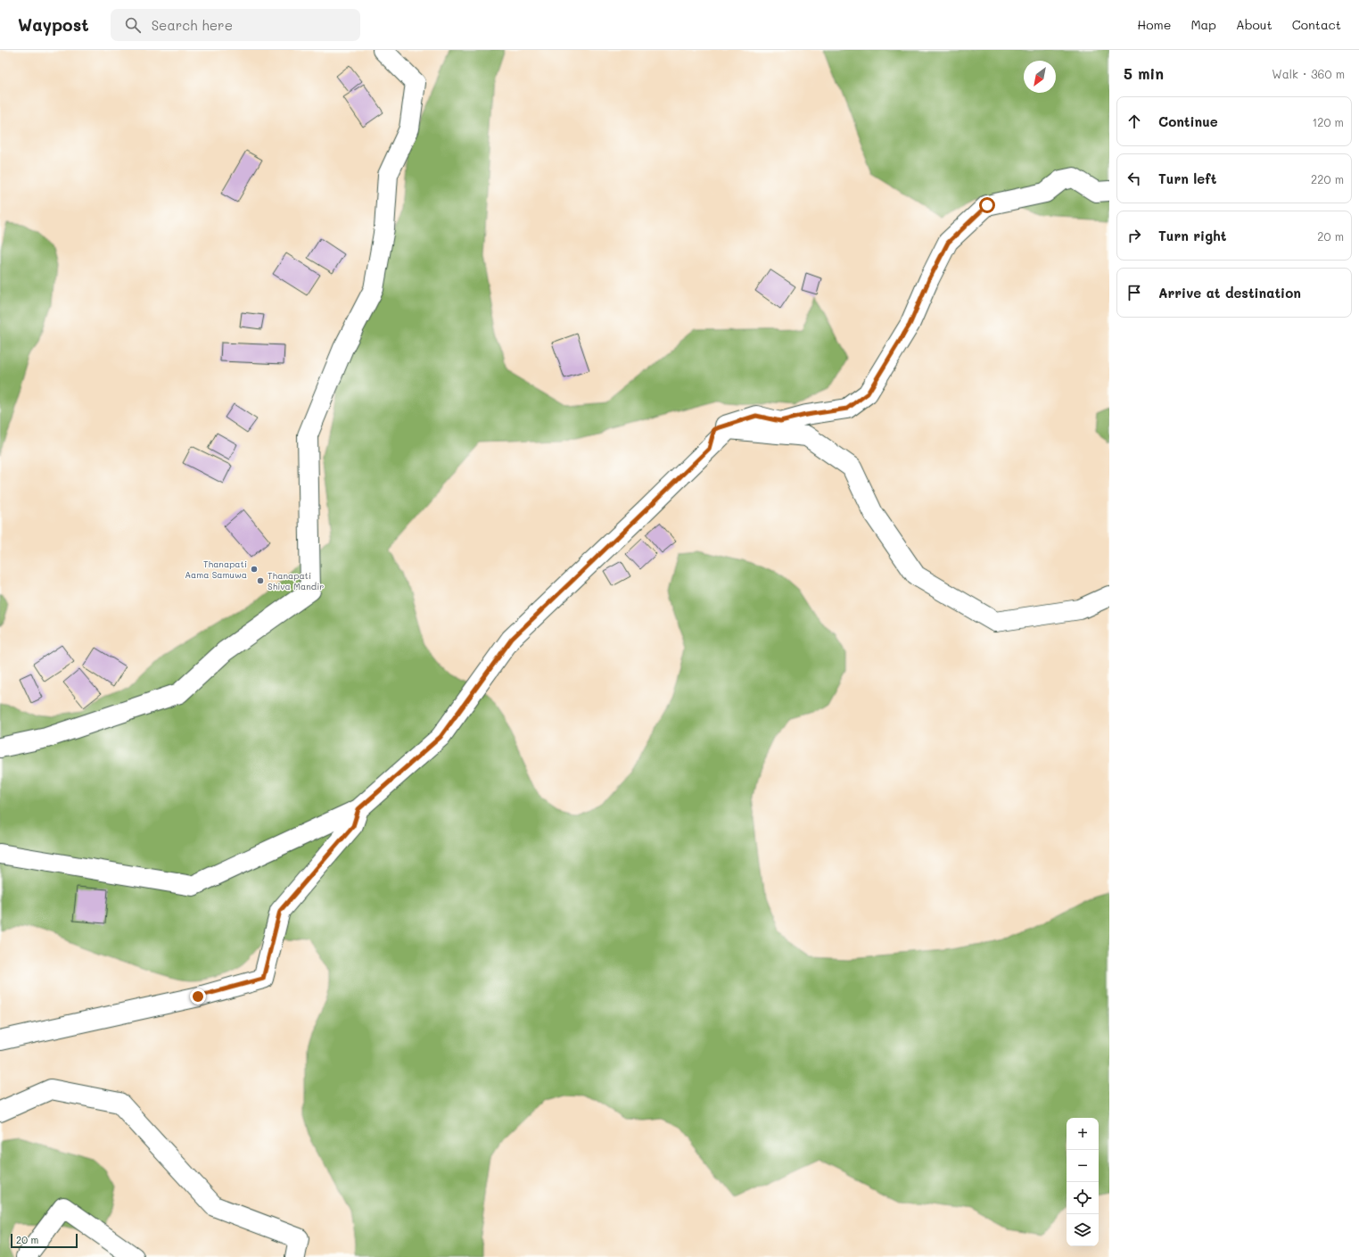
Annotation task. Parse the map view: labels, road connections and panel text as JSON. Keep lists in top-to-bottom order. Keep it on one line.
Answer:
{"places":["Thanapati Aama Samuwa","Thanapati Shiva Mandir"],"scale_bar":"20 m","north":"bottom left","page":{"header":"Waypost","search":"Search here","nav":["Home","Map","About","Contact"],"heading":["5 min","Walk · 360 m"],"list":[["Continue","120 m"],["Turn left","220 m"],["Turn right","20 m"],"Arrive at destination"],"map_buttons":["+","−"],"scale":"20 m"}}
